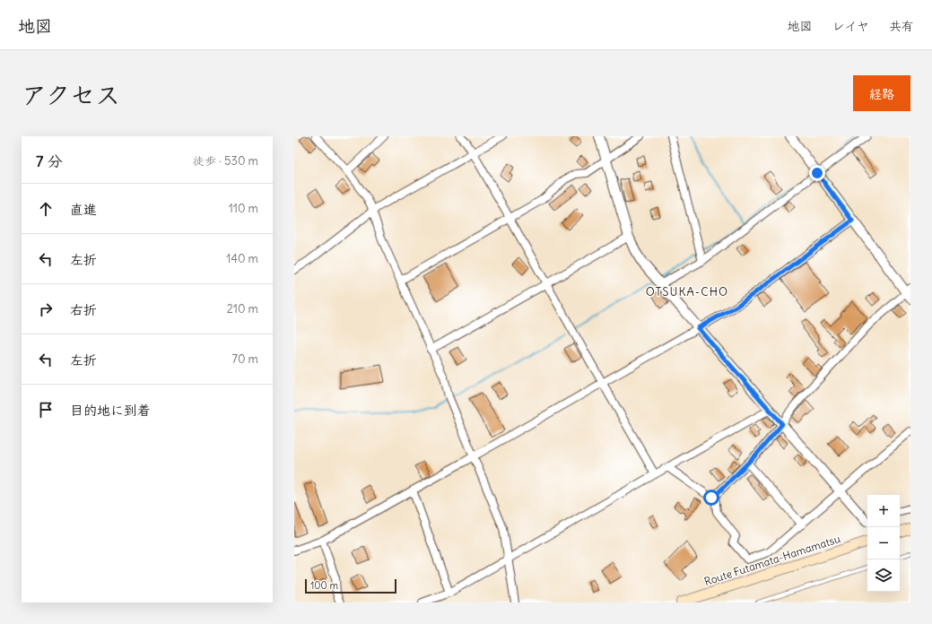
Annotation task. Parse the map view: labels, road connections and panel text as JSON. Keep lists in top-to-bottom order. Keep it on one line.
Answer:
{"streets":{"main road":["Route Futamata-Hamamatsu"]},"districts":["OTSUKA-CHO"],"scale_bar":"100 m","page":{"header":"地図","nav":["地図","レイヤ","共有"],"title":"アクセス","buttons":"経路","heading":["7 分","徒歩 · 530 m"],"list":[["直進","110 m"],["左折","140 m"],["右折","210 m"],["左折","70 m"],"目的地に到着"],"map_buttons":["+","−"],"scale":"100 m"}}
